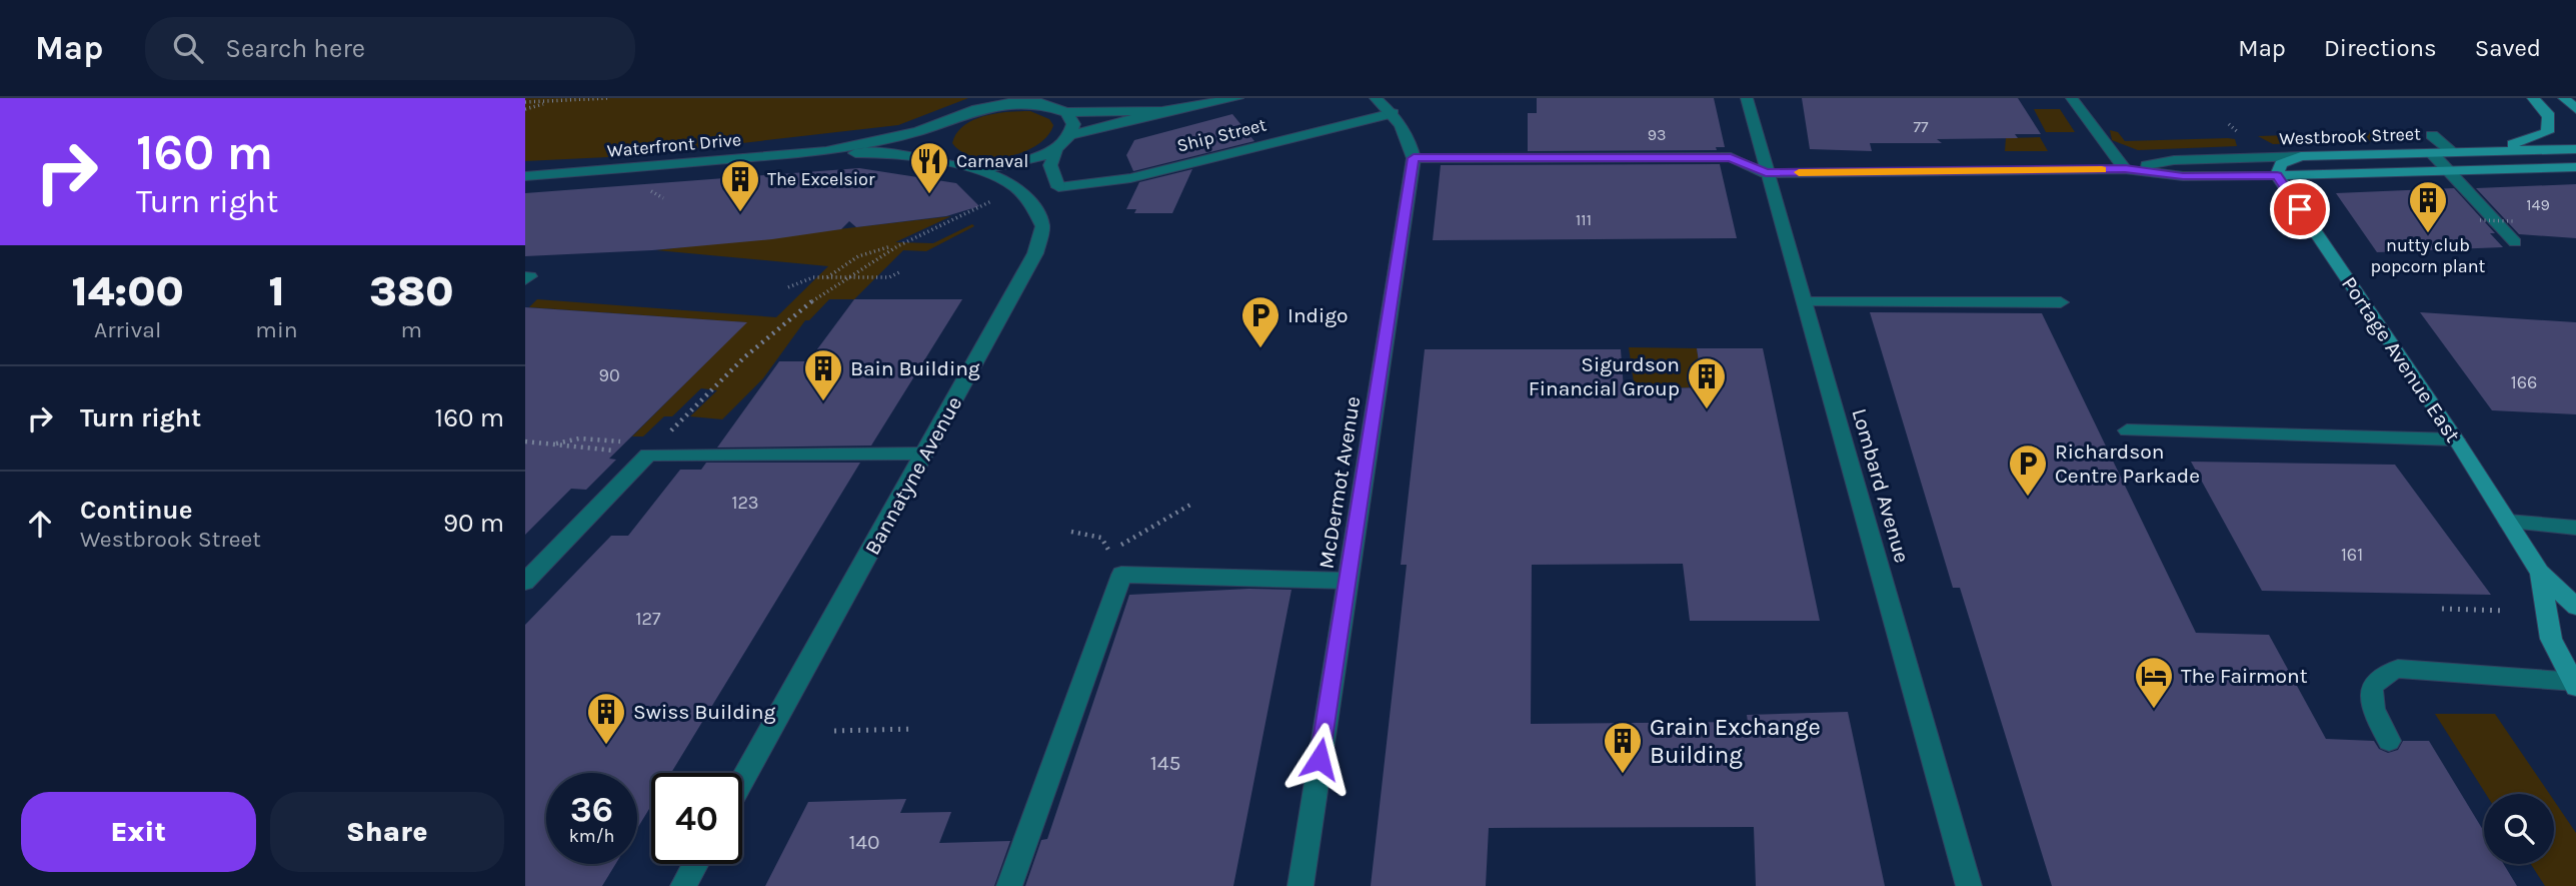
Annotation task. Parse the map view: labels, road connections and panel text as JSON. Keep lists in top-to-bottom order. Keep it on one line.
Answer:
{"streets":{"main road":["Westbrook Street","Portage Avenue East"],"street":["Ship Street","Waterfront Drive","Bannatyne Avenue","McDermot Avenue","Lombard Avenue"]},"crossings":[["Ship Street","Waterfront Drive"],["Ship Street","McDermot Avenue"],["Westbrook Street","Portage Avenue East"],["Westbrook Street","Lombard Avenue"],["Waterfront Drive","Bannatyne Avenue"]],"places":{"restaurant":["Carnaval"],"building":["The Excelsior","nutty club popcorn plant","Bain Building","Sigurdson Financial Group","Swiss Building","Grain Exchange Building"],"parking":["Indigo","Richardson Centre Parkade"],"hotel":["The Fairmont"]},"house_numbers":["77","93","149","111","90","166","123","161","127","145","140"],"page":{"header":"Map","search":"Search here","nav":["Map","Directions","Saved"],"turn":["160 m","Turn right"],"eta":["14:00","Arrival","1","min","380","m"],"list":[{"name":"Turn right","value":"160 m"},{"name":"Continue","note":"Westbrook Street","value":"90 m"}],"speed":"36 km/h","limit":"40","buttons":["Exit","Share"]}}
